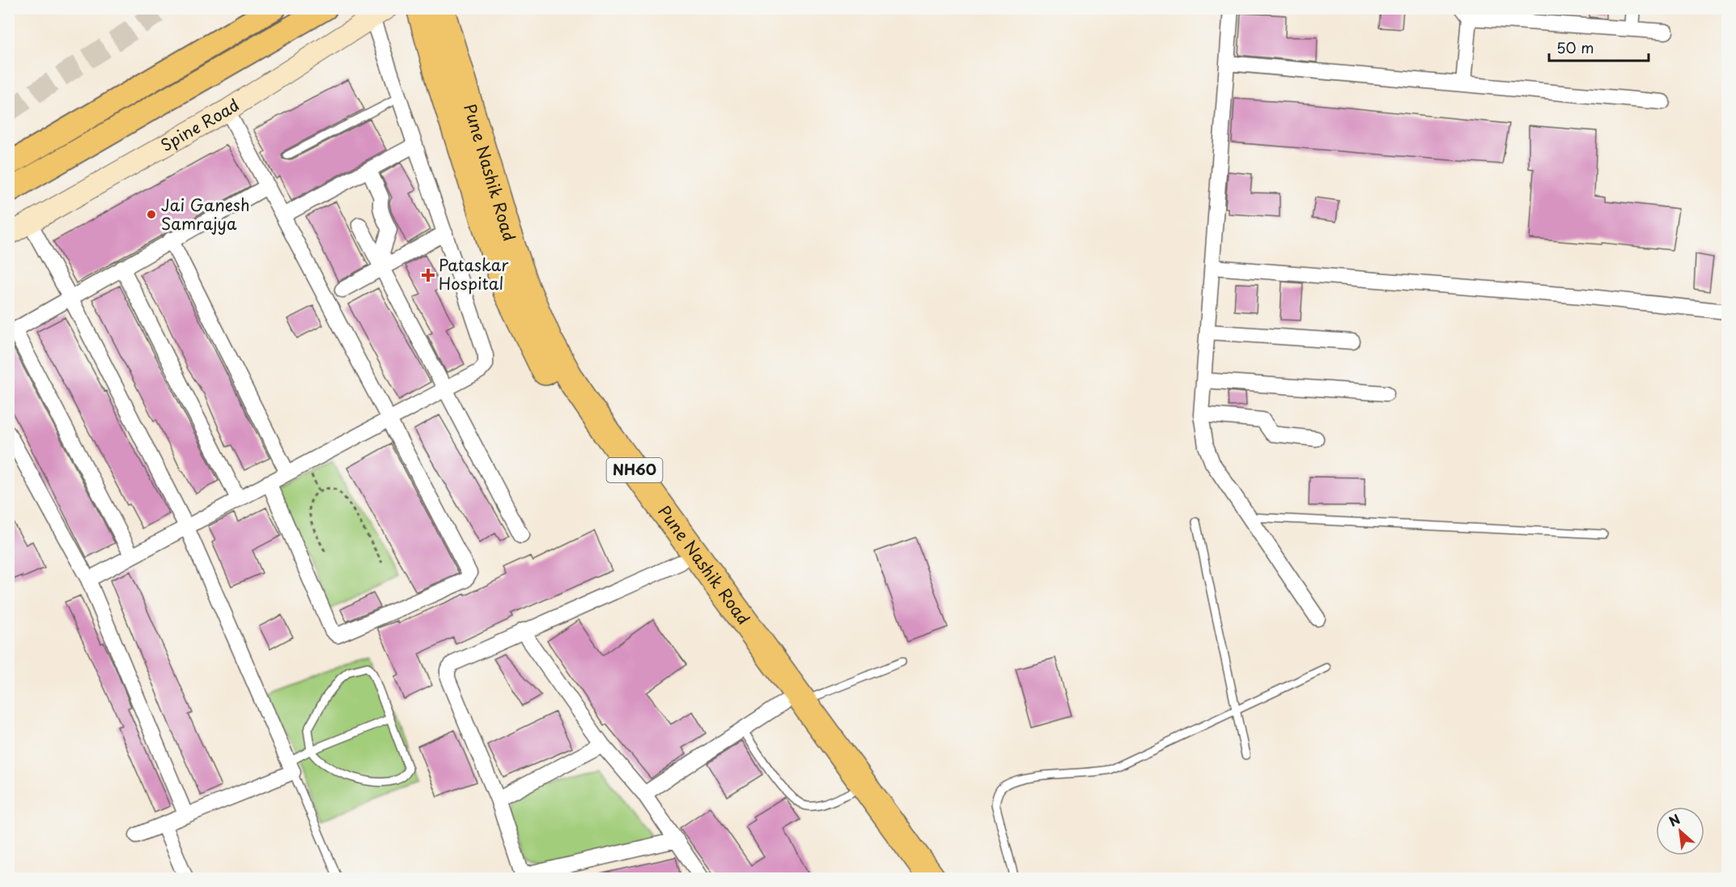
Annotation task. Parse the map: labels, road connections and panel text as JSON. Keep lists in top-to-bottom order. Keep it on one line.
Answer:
{"streets":{"highway":["Pune Nashik Road","NH60"],"street":["Spine Road"]},"places":{"other":["Jai Ganesh Samrajya"],"health":["Pataskar Hospital"]},"scale_bar":"50 m","north":"top left"}
